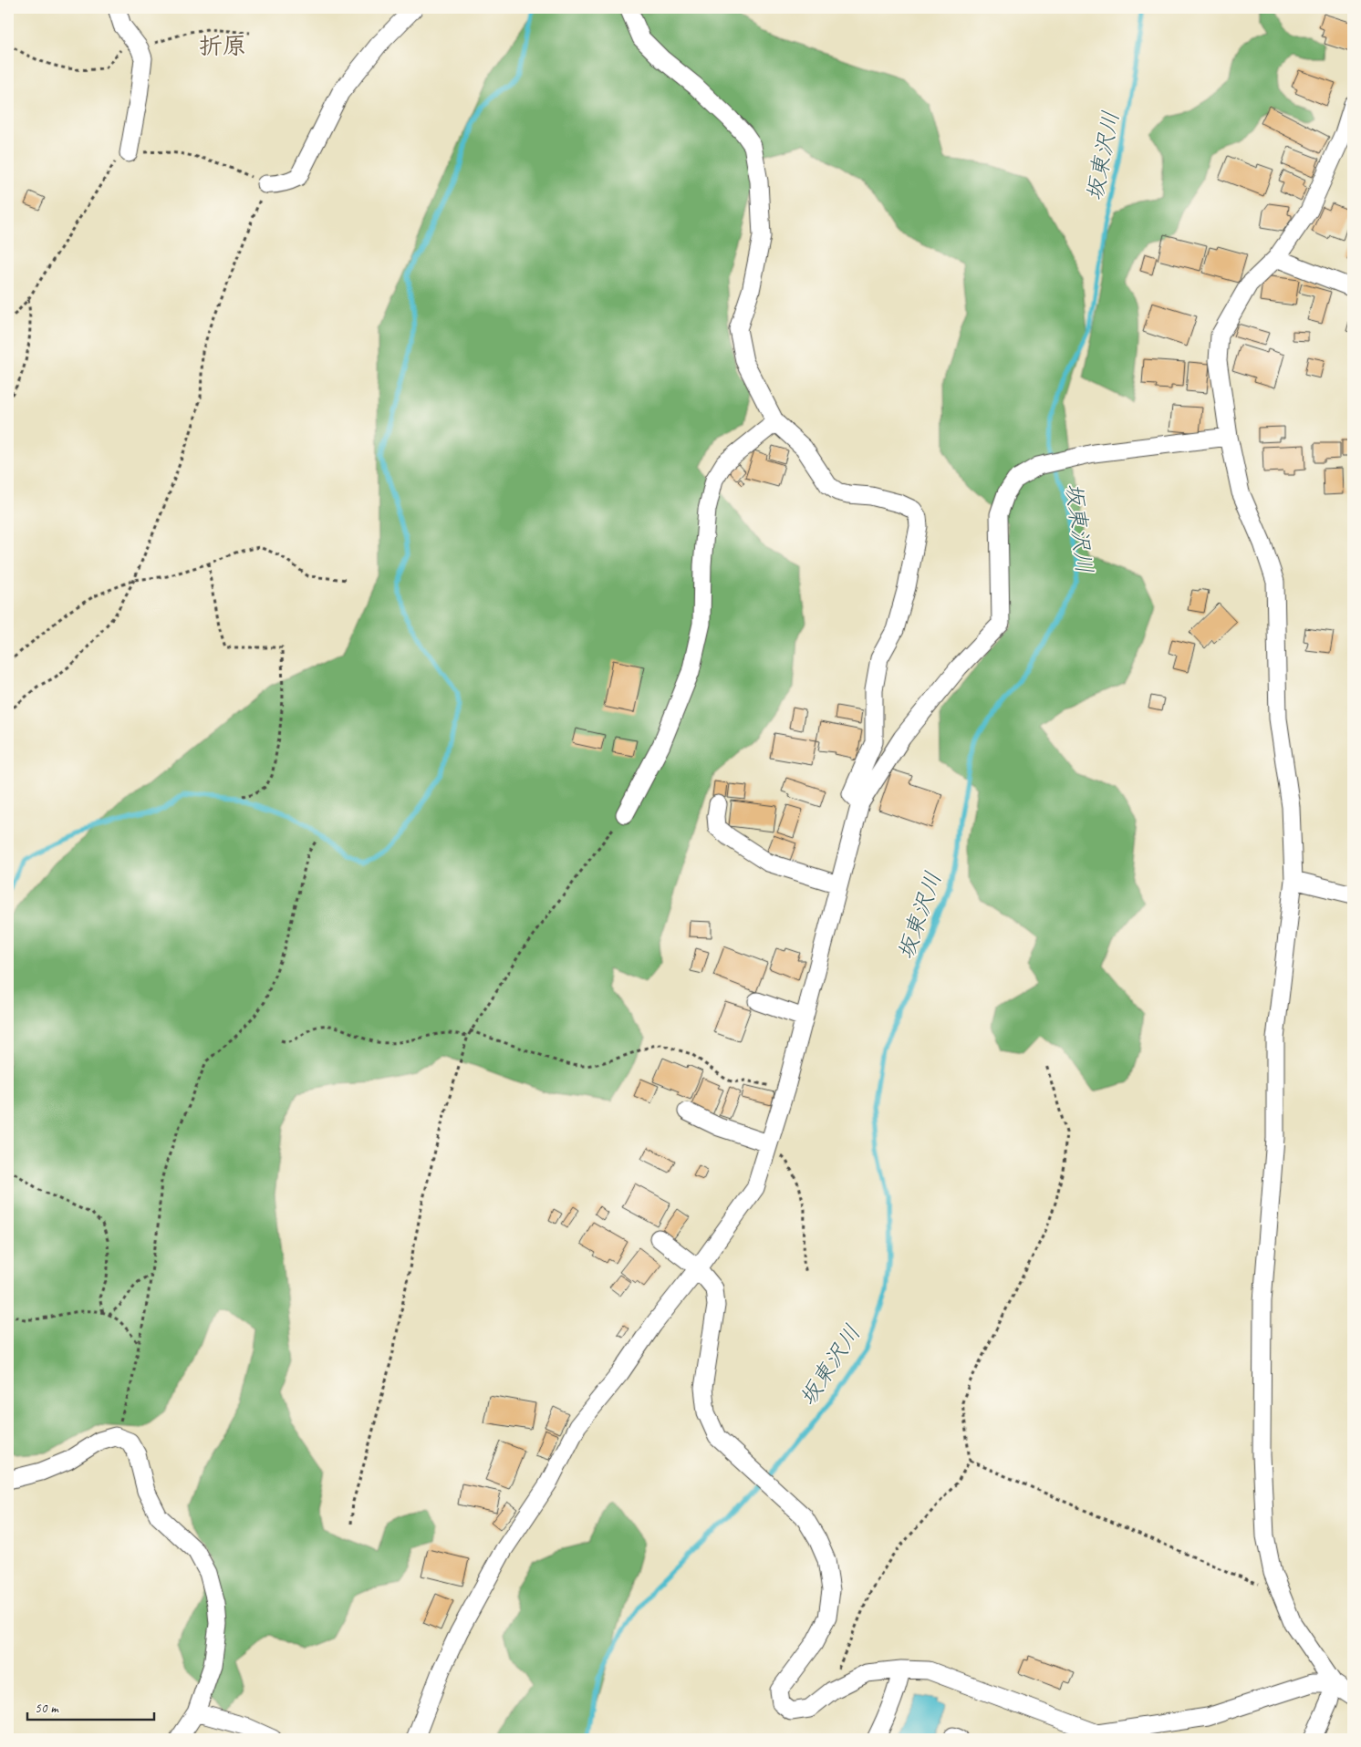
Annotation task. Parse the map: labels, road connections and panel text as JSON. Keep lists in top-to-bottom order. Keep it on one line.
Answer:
{"districts":["折原"],"water":["坂東沢川"],"scale_bar":"50 m"}
